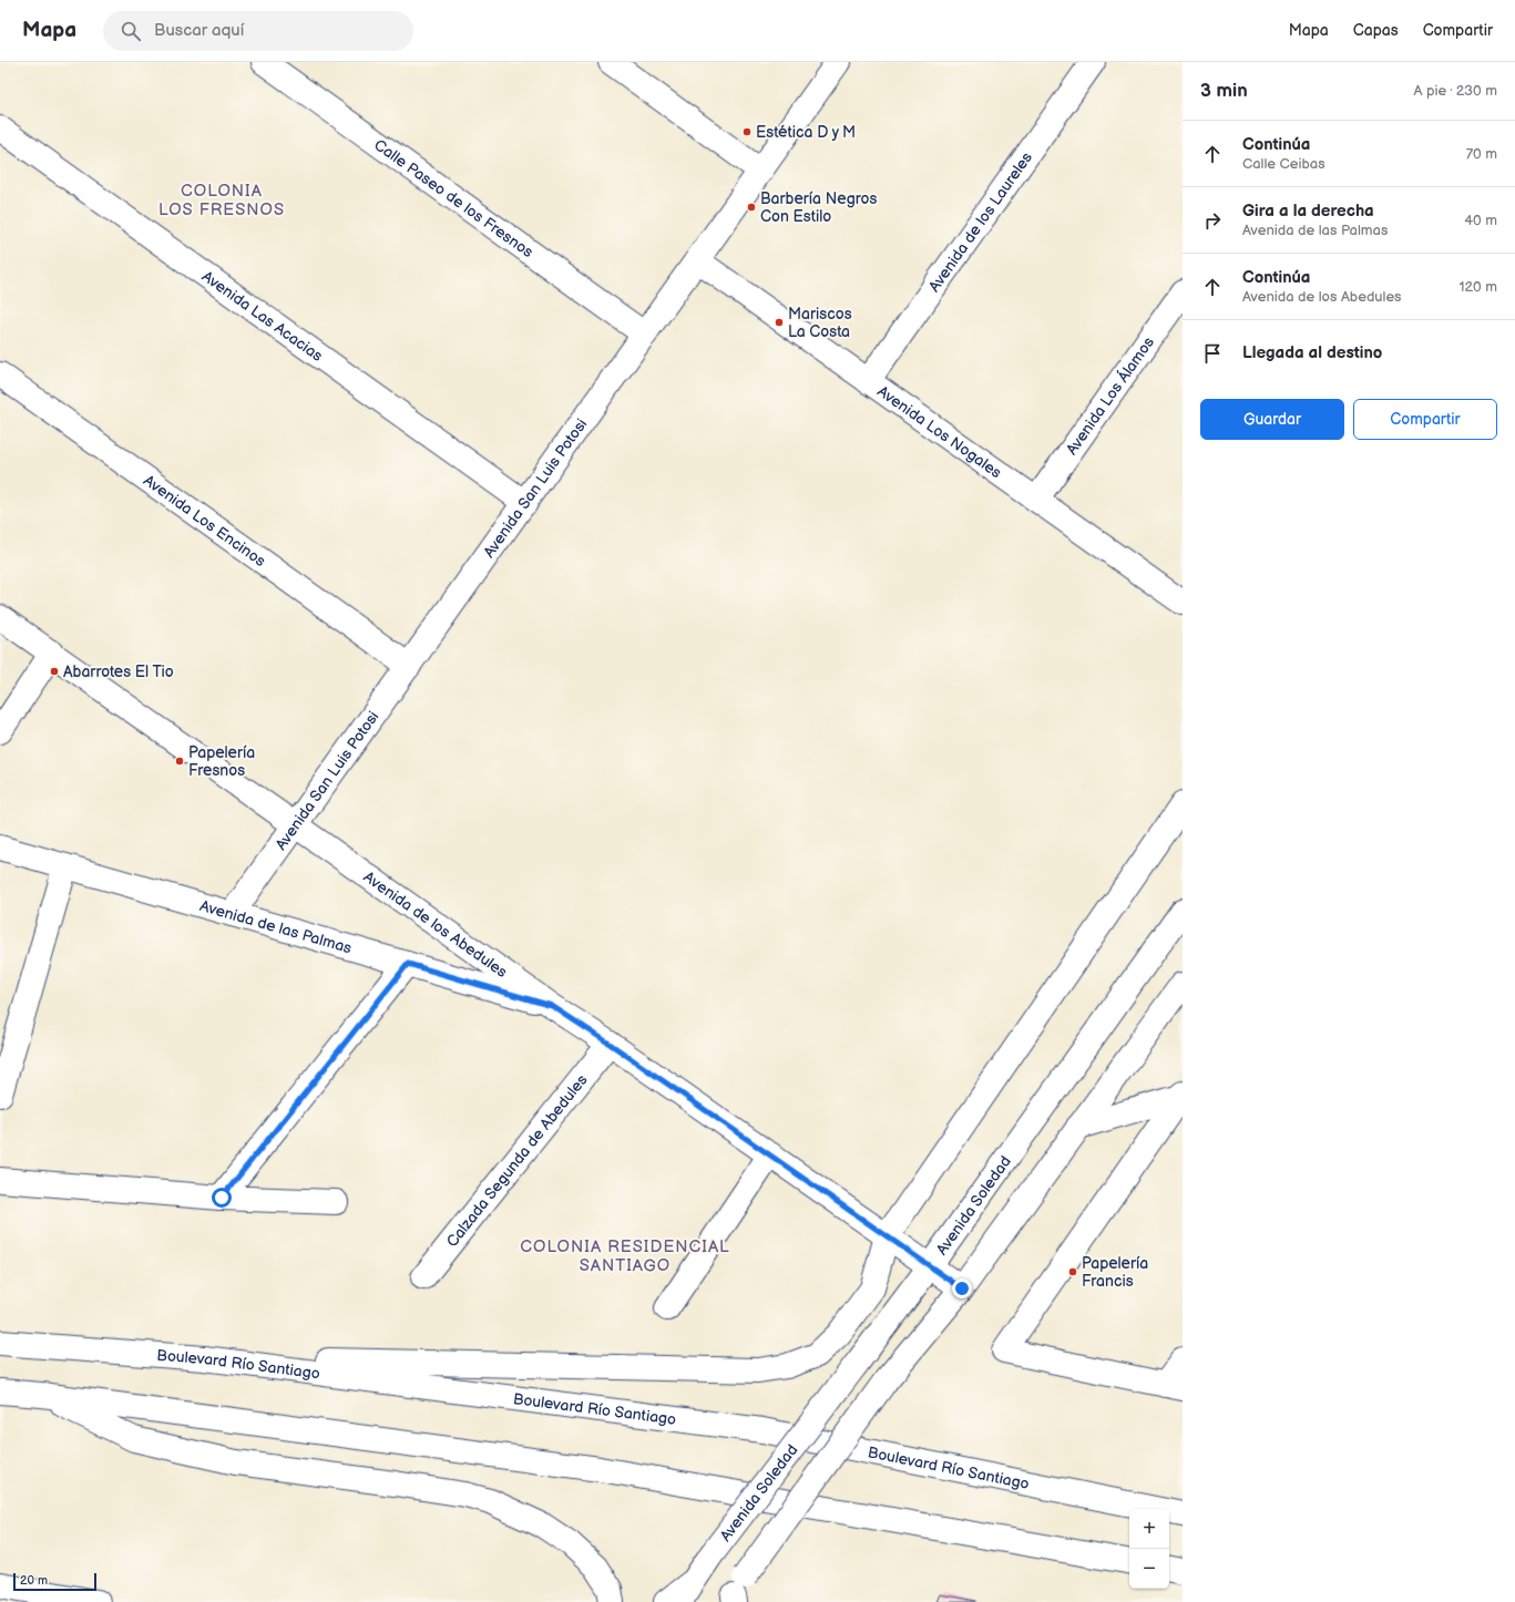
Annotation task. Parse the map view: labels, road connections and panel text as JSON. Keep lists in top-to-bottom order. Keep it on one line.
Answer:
{"streets":{"street":["Calle Paseo de los Fresnos","Avenida de los Laureles","Avenida Las Acacias","Avenida Los Álamos","Avenida Los Nogales","Avenida San Luis Potosi","Avenida Los Encinos","Avenida de los Abedules","Avenida de las Palmas","Calzada Segunda de Abedules","Avenida Soledad","Boulevard Río Santiago"]},"crossings":[["Calle Paseo de los Fresnos","Avenida San Luis Potosi"],["Avenida de los Laureles","Avenida Los Nogales"],["Avenida Las Acacias","Avenida San Luis Potosi"],["Avenida Los Álamos","Avenida Los Nogales"],["Avenida Los Nogales","Avenida San Luis Potosi"],["Avenida San Luis Potosi","Avenida Los Encinos"],["Avenida San Luis Potosi","Avenida de los Abedules"],["Avenida San Luis Potosi","Avenida de las Palmas"],["Avenida de los Abedules","Avenida de las Palmas"],["Avenida de los Abedules","Calzada Segunda de Abedules"],["Avenida de los Abedules","Avenida Soledad"]],"districts":["COLONIA LOS FRESNOS","COLONIA RESIDENCIAL SANTIAGO"],"places":["Estética D y M","Barbería Negros Con Estilo","Mariscos La Costa","Abarrotes El Tio","Papelería Fresnos","Papelería Francis"],"scale_bar":"20 m","page":{"header":"Mapa","search":"Buscar aquí","nav":["Mapa","Capas","Compartir"],"heading":["3 min","A pie · 230 m"],"list":[["Continúa","Calle Ceibas","70 m"],["Gira a la derecha","Avenida de las Palmas","40 m"],["Continúa","Avenida de los Abedules","120 m"],"Llegada al destino"],"buttons":["Guardar","Compartir"],"map_buttons":["+","−"],"scale":"20 m"}}
